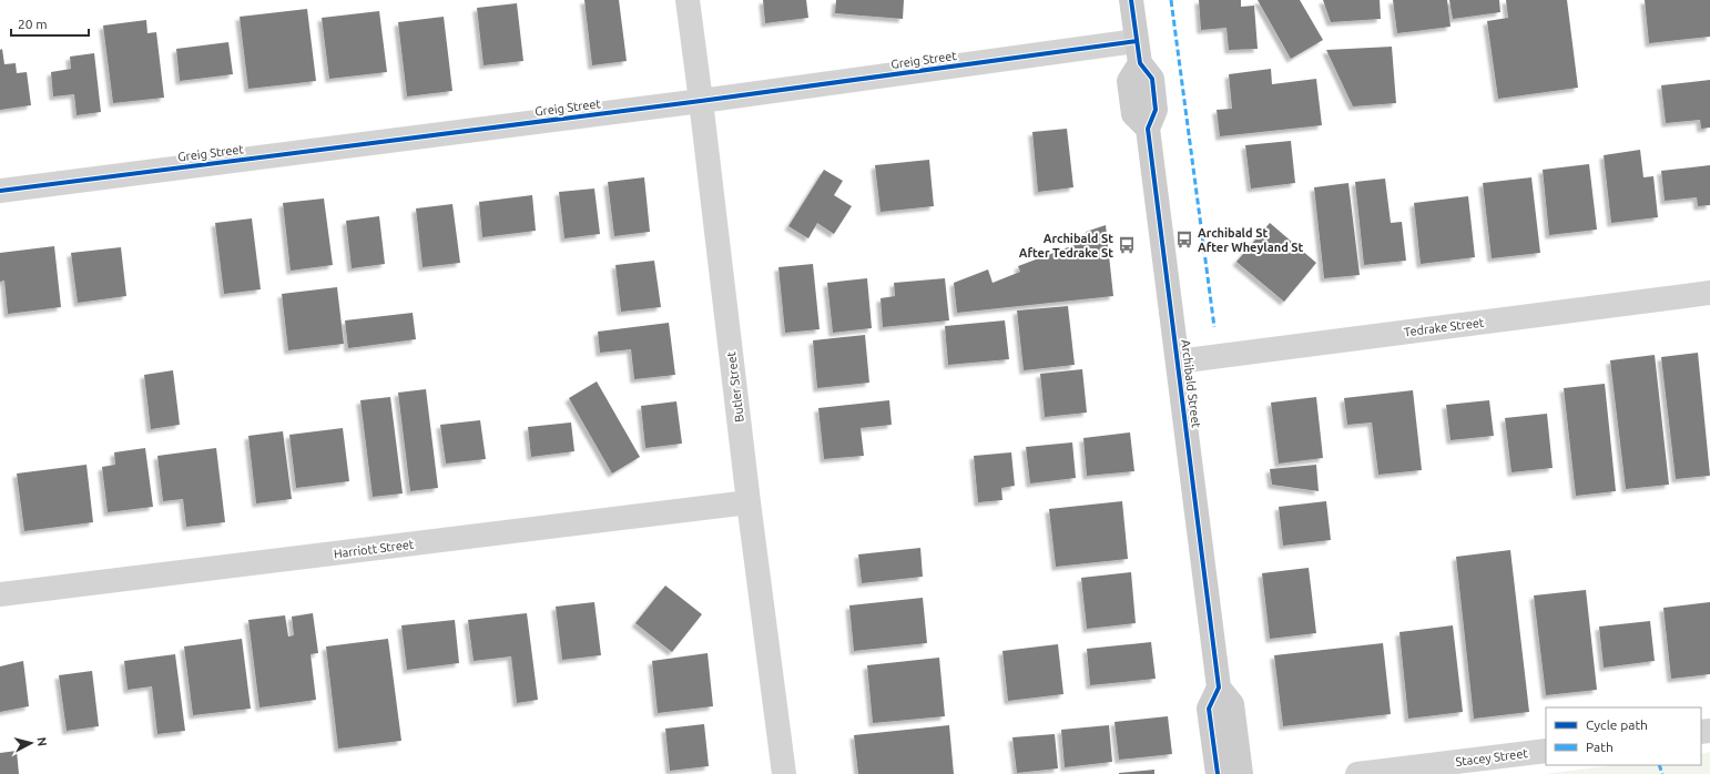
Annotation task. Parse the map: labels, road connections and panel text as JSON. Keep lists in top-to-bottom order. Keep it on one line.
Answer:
{"streets":{"street":["Greig Street","Tedrake Street","Archibald Street","Butler Street","Harriott Street","Stacey Street"]},"crossings":[["Greig Street","Archibald Street"],["Greig Street","Butler Street"],["Tedrake Street","Archibald Street"],["Butler Street","Harriott Street"]],"places":{"bus stop":["Archibald St After Wheyland St","Archibald St After Tedrake St"]},"legend":["Cycle path","Path"],"scale_bar":"20 m","north":"right"}
